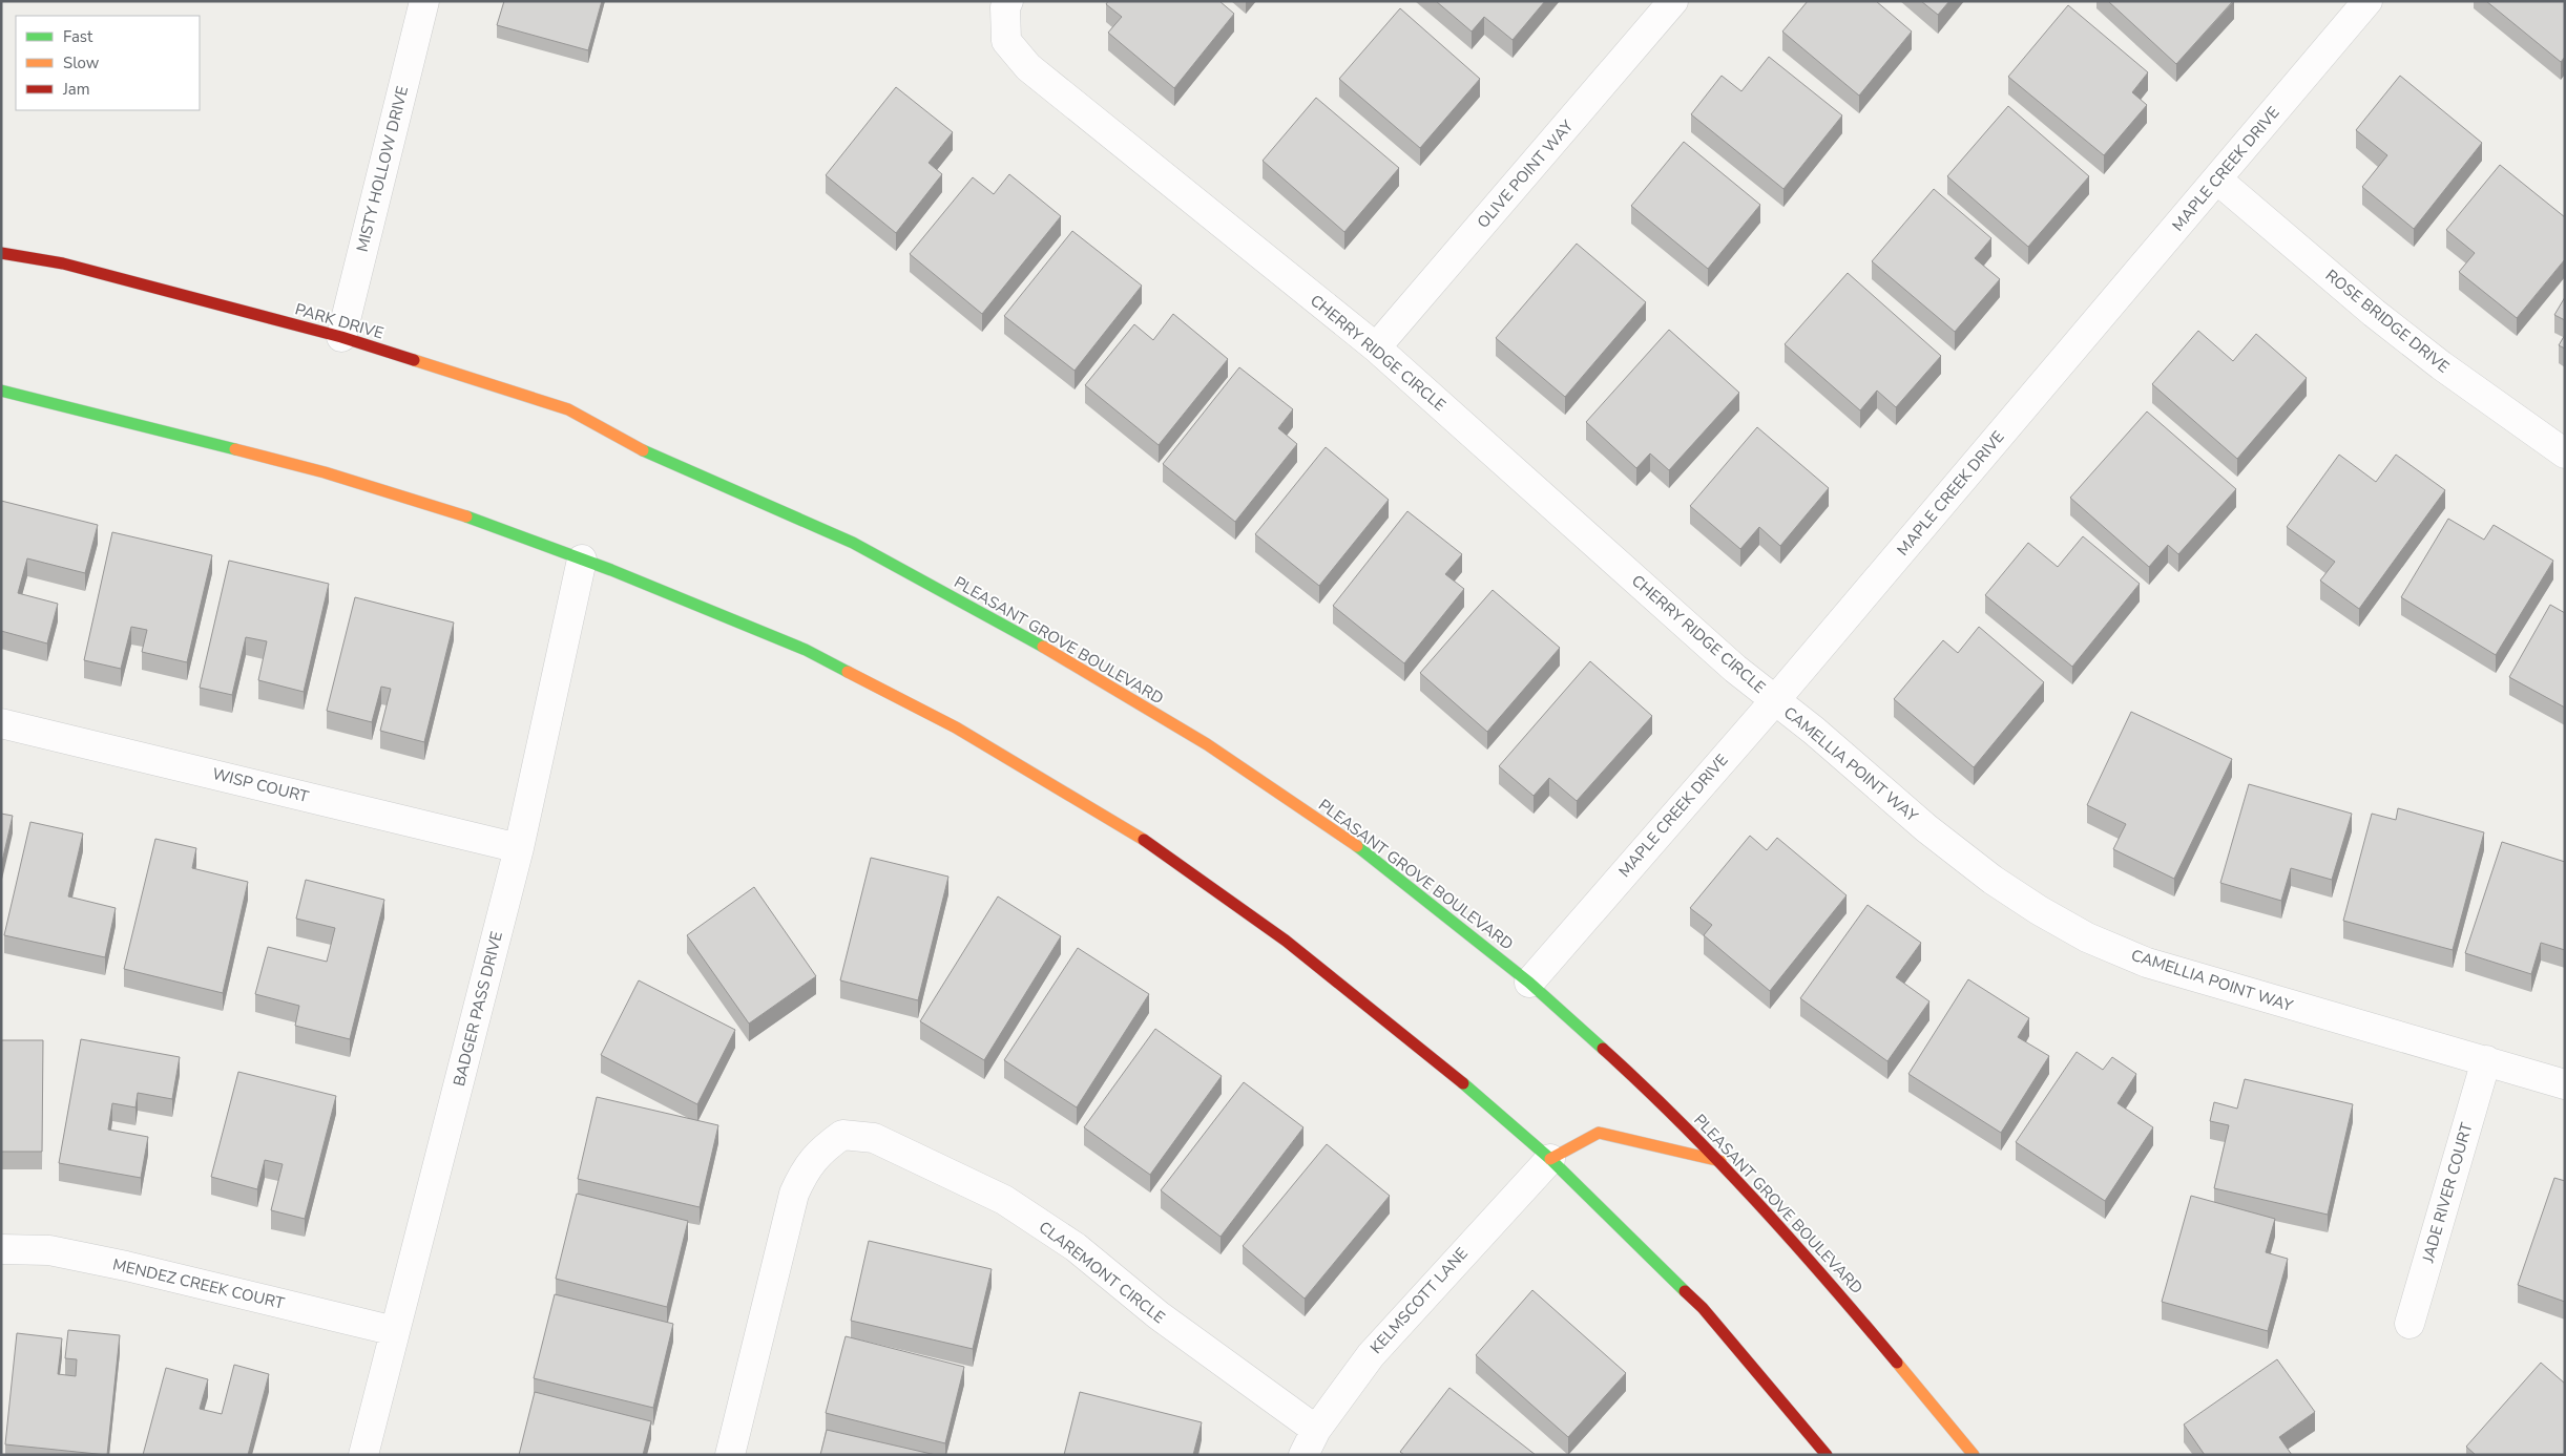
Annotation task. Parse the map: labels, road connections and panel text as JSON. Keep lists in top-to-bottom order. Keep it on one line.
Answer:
{"streets":{"main road":["PARK DRIVE","PLEASANT GROVE BOULEVARD"],"street":["MISTY HOLLOW DRIVE","MAPLE CREEK DRIVE","OLIVE POINT WAY","ROSE BRIDGE DRIVE","CHERRY RIDGE CIRCLE","CAMELLIA POINT WAY","WISP COURT","BADGER PASS DRIVE","JADE RIVER COURT","CLAREMONT CIRCLE","MENDEZ CREEK COURT","KELMSCOTT LANE"]},"crossings":[["MISTY HOLLOW DRIVE","PARK DRIVE"],["MAPLE CREEK DRIVE","ROSE BRIDGE DRIVE"],["MAPLE CREEK DRIVE","CHERRY RIDGE CIRCLE"],["MAPLE CREEK DRIVE","PLEASANT GROVE BOULEVARD"],["MAPLE CREEK DRIVE","CAMELLIA POINT WAY"],["OLIVE POINT WAY","CHERRY RIDGE CIRCLE"],["PARK DRIVE","PLEASANT GROVE BOULEVARD"],["CHERRY RIDGE CIRCLE","CAMELLIA POINT WAY"],["CAMELLIA POINT WAY","JADE RIVER COURT"],["WISP COURT","BADGER PASS DRIVE"],["BADGER PASS DRIVE","MENDEZ CREEK COURT"],["CLAREMONT CIRCLE","KELMSCOTT LANE"]],"legend":["Fast","Slow","Jam"]}
